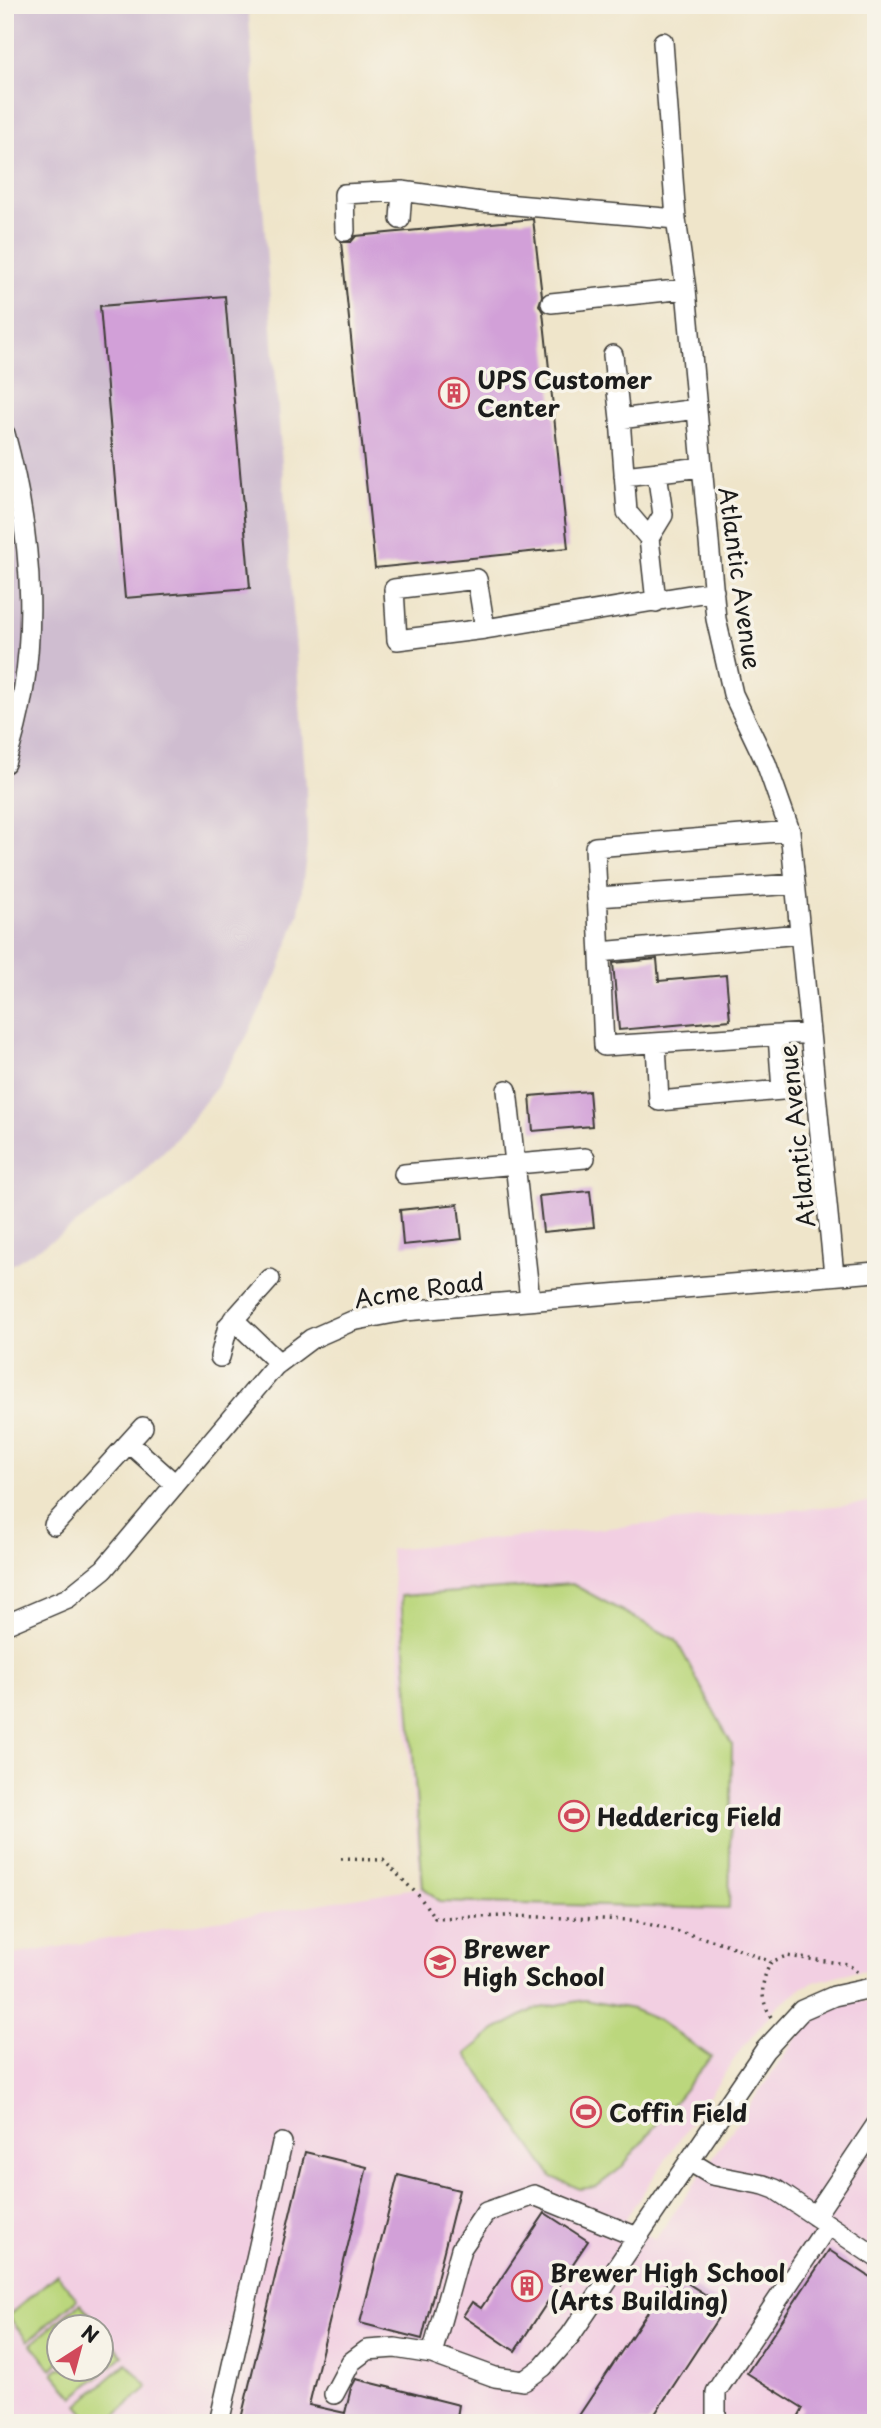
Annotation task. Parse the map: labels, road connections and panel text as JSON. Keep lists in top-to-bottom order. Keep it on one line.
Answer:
{"streets":{"street":["Atlantic Avenue","Acme Road"]},"crossings":[["Atlantic Avenue","Acme Road"]],"places":{"building":["UPS Customer Center","Brewer High School (Arts Building)"],"sports":["Heddericg Field","Coffin Field"],"school or university":["Brewer High School"]},"north":"top right"}
